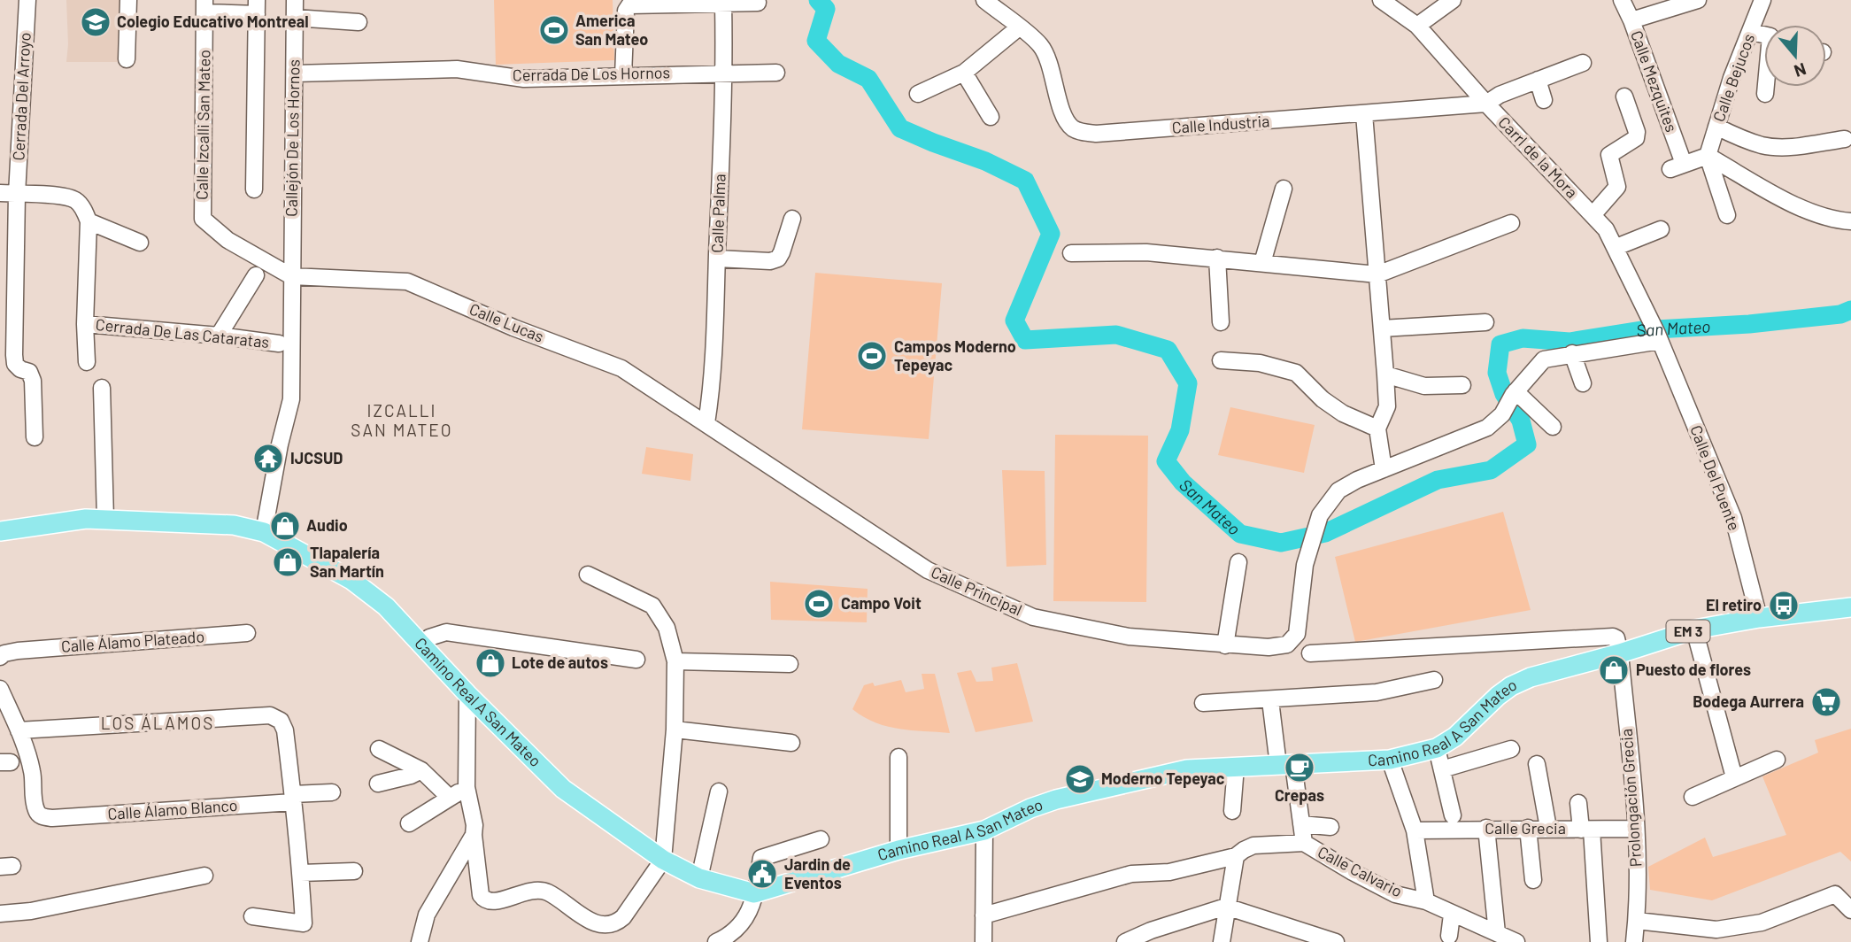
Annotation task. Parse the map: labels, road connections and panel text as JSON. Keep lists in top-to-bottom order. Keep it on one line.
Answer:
{"streets":{"main road":["EM 3","Camino Real A San Mateo"],"street":["Cerrada De Los Hornos","Calle Bejucos","Calle Mezquites","Cerrada Del Arroyo","Calle Izcalli San Mateo","Calle Industria","Callejón De Los Hornos","Carrl de la Mora","Calle Palma","Calle Lucas","Cerrada De Las Cataratas","Calle Del Puente","Calle Principal","Calle Álamo Plateado","Prolongación Grecia","Calle Álamo Blanco","Calle Grecia","Calle Calvario"]},"crossings":[["Cerrada De Los Hornos","Callejón De Los Hornos"],["Cerrada De Los Hornos","Calle Palma"],["Calle Bejucos","Calle Mezquites"],["Calle Izcalli San Mateo","Callejón De Los Hornos"],["Calle Izcalli San Mateo","Calle Lucas"],["Calle Industria","Carrl de la Mora"],["Callejón De Los Hornos","Calle Lucas"],["Carrl de la Mora","Calle Del Puente"],["Calle Palma","Calle Lucas"],["Calle Palma","Calle Principal"],["Calle Lucas","Calle Principal"],["Calle Del Puente","EM 3"],["Calle Del Puente","Camino Real A San Mateo"],["EM 3","Camino Real A San Mateo"],["Camino Real A San Mateo","Prolongación Grecia"],["Prolongación Grecia","Calle Grecia"]],"districts":["IZCALLI SAN MATEO","LOS ÁLAMOS"],"water":["San Mateo"],"places":{"school or university":["Colegio Educativo Montreal","Moderno Tepeyac"],"sports":["America San Mateo","Campos Moderno Tepeyac","Campo Voit"],"temple":["IJCSUD"],"shop":["Audio","Tlapalería San Martín","Lote de autos","Puesto de flores"],"bus stop":["El retiro"],"supermarket":["Bodega Aurrera"],"cafe":["Crepas"],"public building":["Jardin de Eventos"]},"north":"bottom"}
